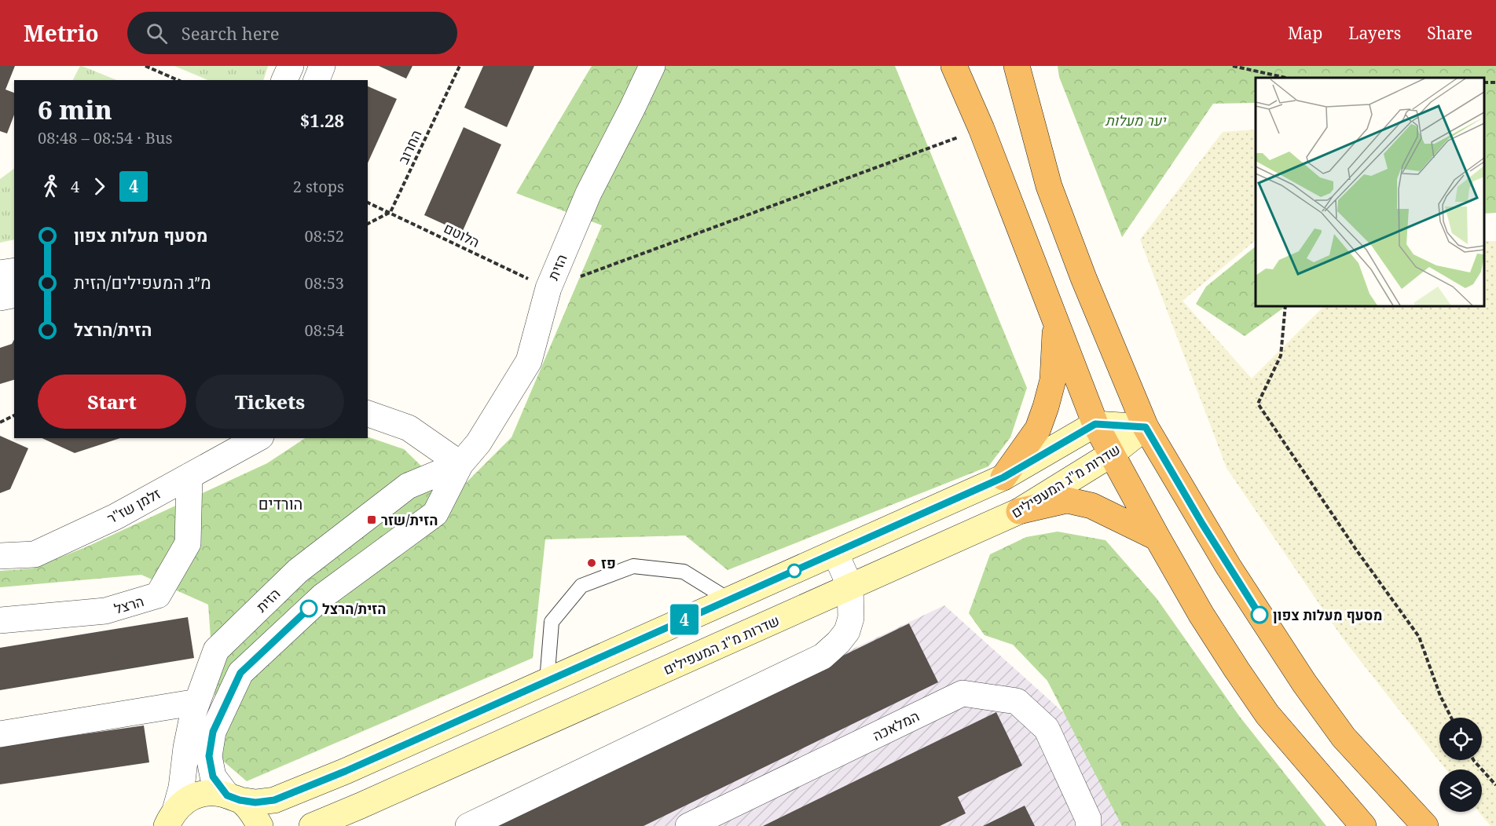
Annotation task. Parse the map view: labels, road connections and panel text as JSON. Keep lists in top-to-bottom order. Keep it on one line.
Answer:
{"streets":{"main road":["שדרות מ\"ג המעפילים"],"street":["הזית","זלמן שז\"ר","הרצל","המלאכה"],"path":["החרוב","הלוטם"]},"crossings":[["החרוב","הלוטם"],["הלוטם","הזית"],["זלמן שז\"ר","הרצל"]],"districts":["הורדים"],"parks":["יער מעלות"],"places":{"transit":["הזית/שזר"],"other":["פז","הזית/הרצל","מסעף מעלות צפון"]},"lines":["bus line 4"],"page":{"header":"Metrio","search":"Search here","nav":["Map","Layers","Share"],"on_map":"4","heading":["6 min","08:48 – 08:54 · Bus","$1.28"],"legs":["4","4","2 stops"],"list":[{"name":"מסעף מעלות צפון","value":"08:52"},{"name":"מ״ג המעפילים/הזית","value":"08:53"},{"name":"הזית/הרצל","value":"08:54"}],"buttons":["Start","Tickets"]}}
